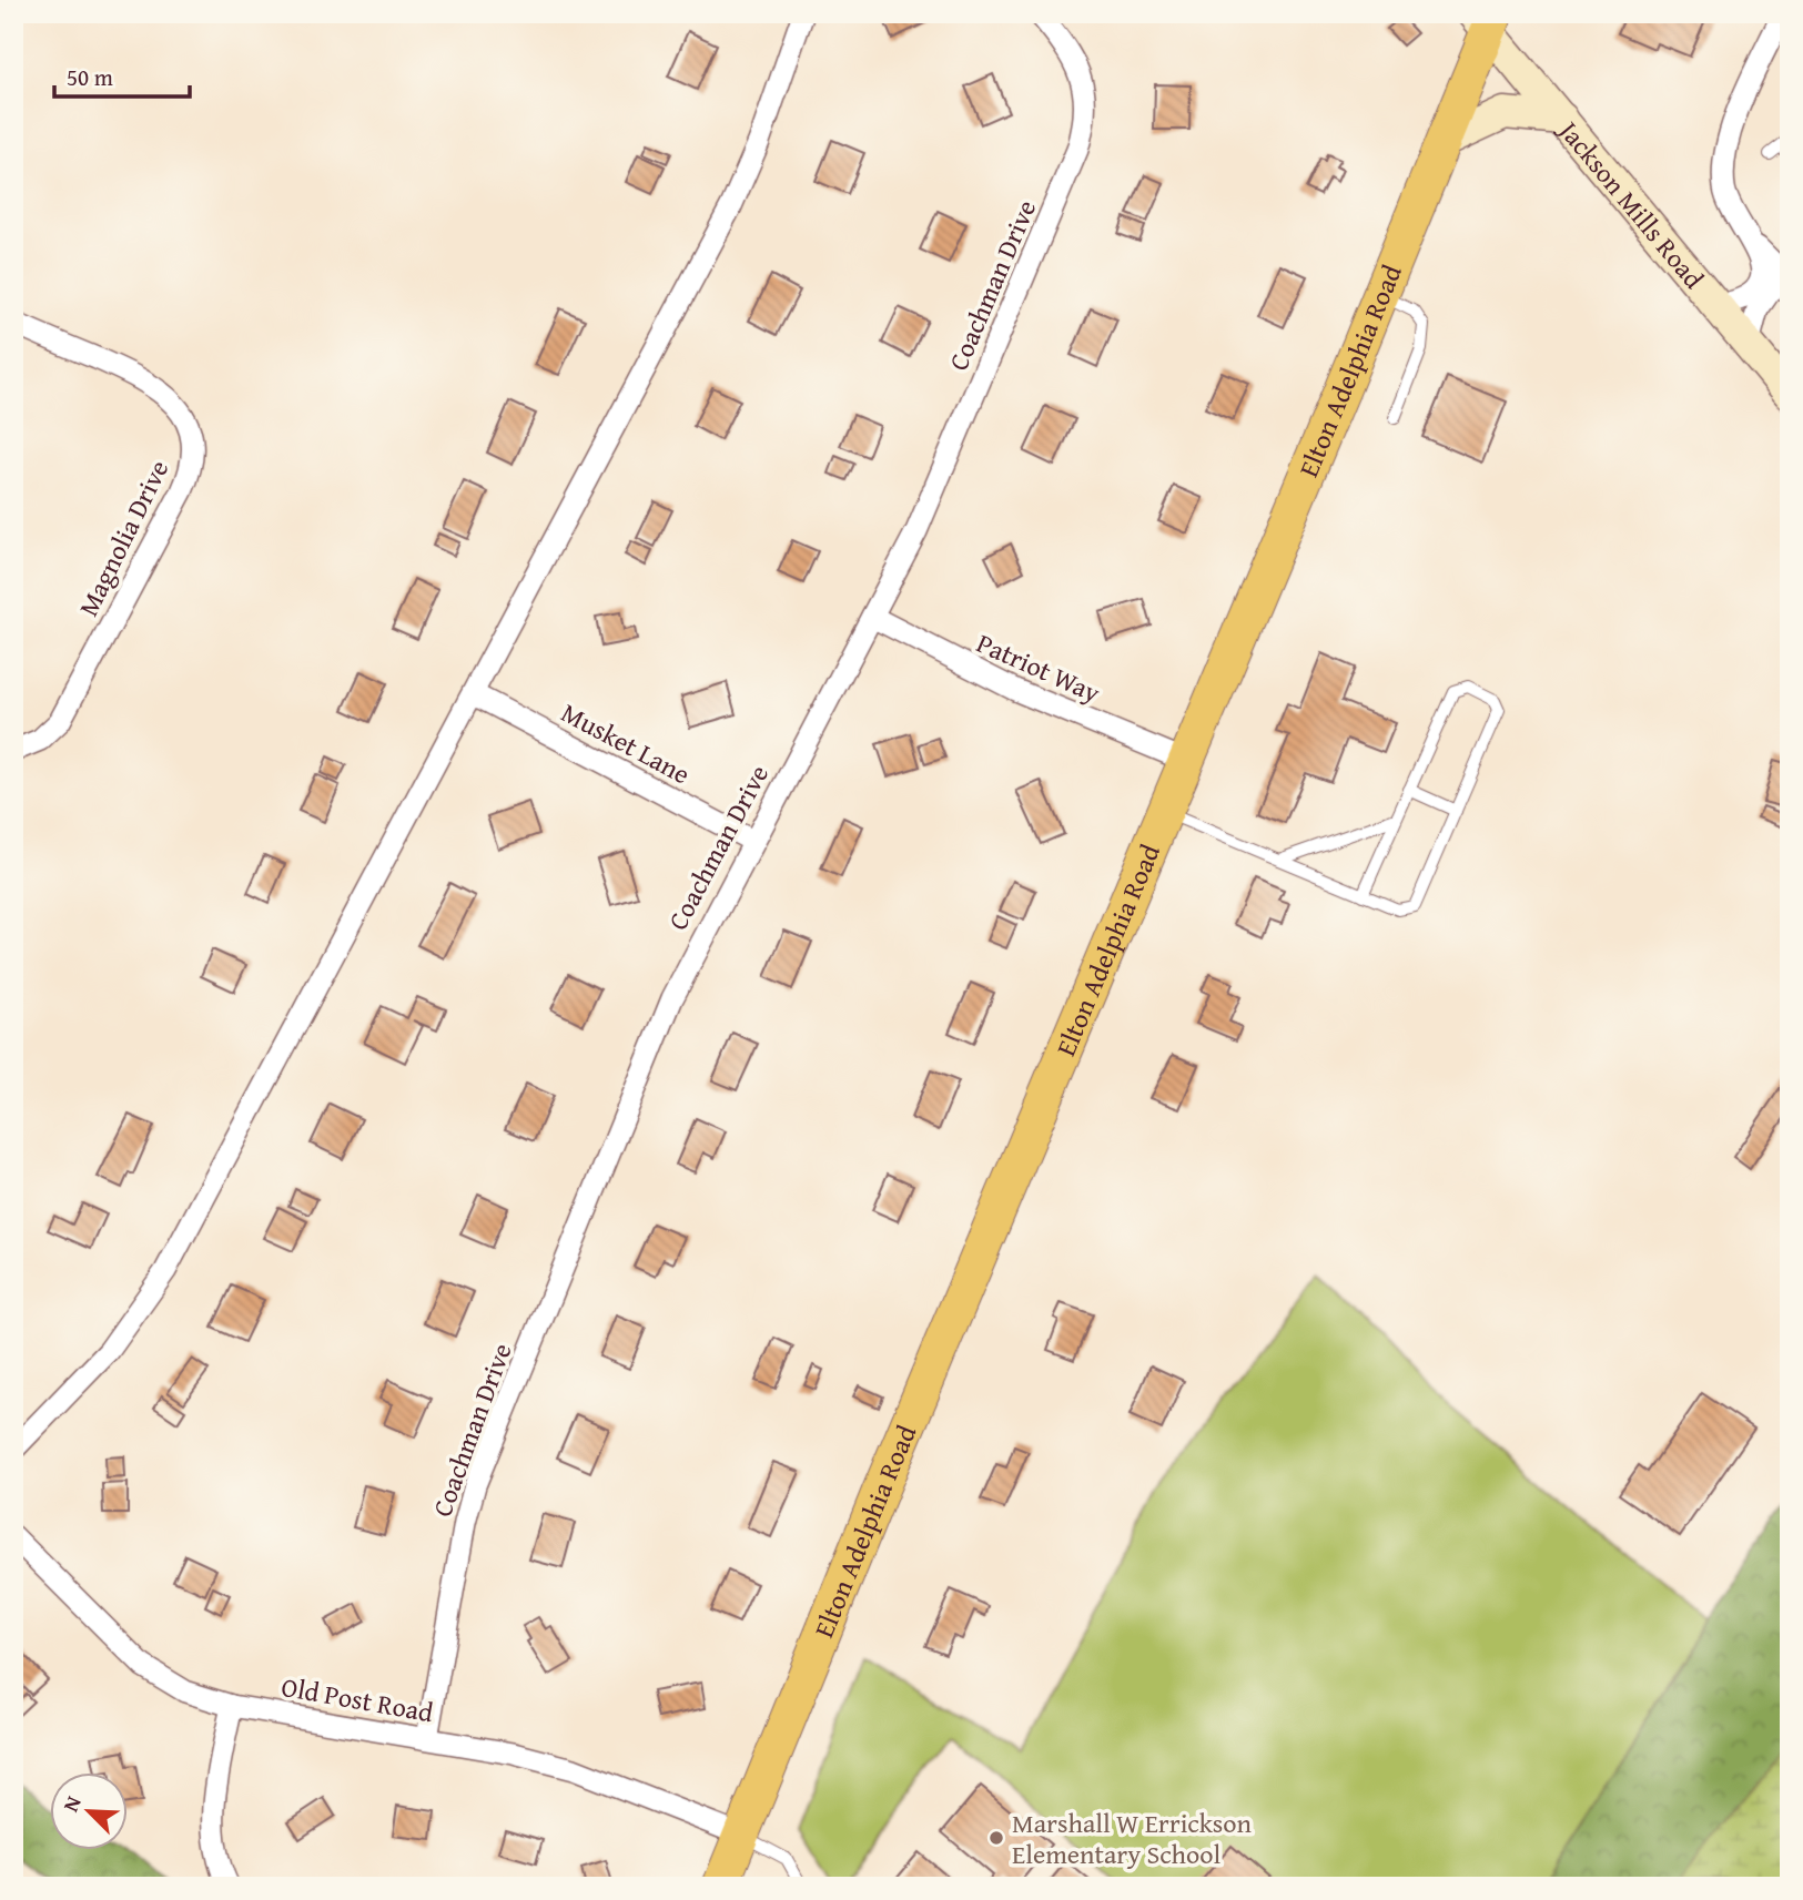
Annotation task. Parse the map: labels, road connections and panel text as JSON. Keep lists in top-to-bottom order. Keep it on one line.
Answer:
{"streets":{"main road":["Jackson Mills Road","Elton Adelphia Road"],"street":["Coachman Drive","Magnolia Drive","Patriot Way","Musket Lane","Old Post Road"]},"crossings":[["Jackson Mills Road","Elton Adelphia Road"],["Coachman Drive","Patriot Way"],["Coachman Drive","Musket Lane"],["Coachman Drive","Old Post Road"],["Elton Adelphia Road","Patriot Way"],["Elton Adelphia Road","Old Post Road"]],"places":["Marshall W Errickson Elementary School"],"scale_bar":"50 m","north":"top left"}
